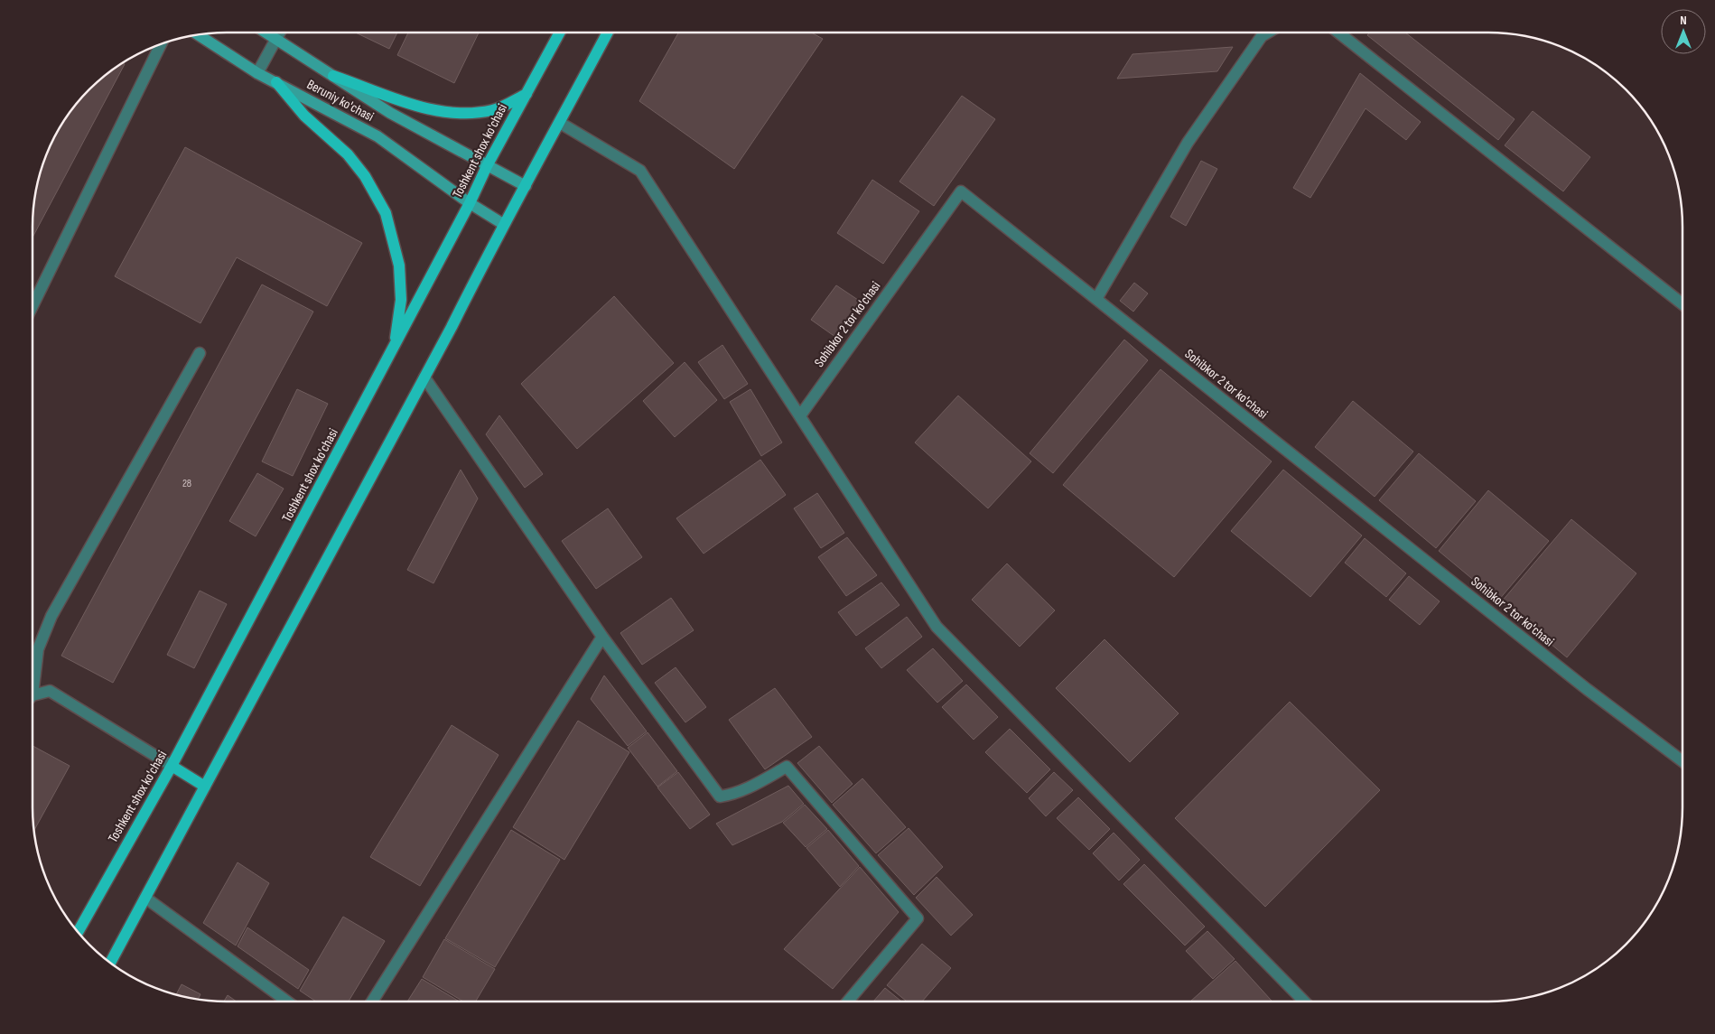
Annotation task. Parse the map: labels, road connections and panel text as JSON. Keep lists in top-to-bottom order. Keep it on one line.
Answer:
{"streets":{"main road":["Beruniy ko'chasi","Toshkent shox ko'chasi"],"street":["Sohibkor 2 tor ko'chasi"]},"crossings":[["Beruniy ko'chasi","Toshkent shox ko'chasi"]],"house_numbers":["28"],"north":"top"}
